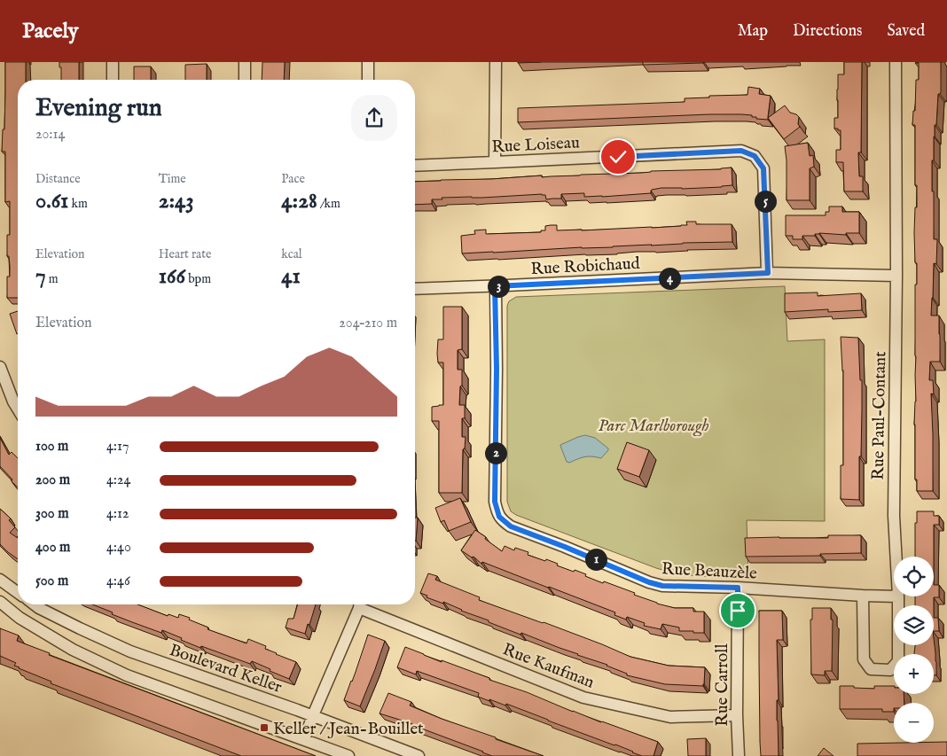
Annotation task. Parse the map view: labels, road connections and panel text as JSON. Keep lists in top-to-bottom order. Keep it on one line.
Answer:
{"streets":{"street":["Rue Loiseau","Rue Robichaud","Rue Paul-Contant","Rue Beauzèle","Rue Kaufman","Boulevard Keller","Rue Carroll"]},"crossings":[["Rue Loiseau","Rue Robichaud"],["Rue Robichaud","Rue Paul-Contant"],["Rue Robichaud","Rue Beauzèle"],["Rue Paul-Contant","Rue Beauzèle"],["Rue Beauzèle","Rue Carroll"],["Rue Kaufman","Rue Carroll"]],"parks":["Parc Marlborough"],"places":{"transit":["Keller / Jean-Bouillet"]},"page":{"header":"Pacely","nav":["Map","Directions","Saved"],"heading":["Evening run","20:14"],"stats":[["Distance","0.61 km"],["Time","2:43"],["Pace","4:28 /km"],["Elevation","7 m"],["Heart rate","166 bpm"],["kcal","41"]],"pins":["5","4","3","2","1"],"chart":["Elevation","204–210 m"],"list":[{"name":"100 m","note":"4:17"},{"name":"200 m","note":"4:24"},{"name":"300 m","note":"4:12"},{"name":"400 m","note":"4:40"},{"name":"500 m","note":"4:46"}],"map_buttons":["+","−"]}}
